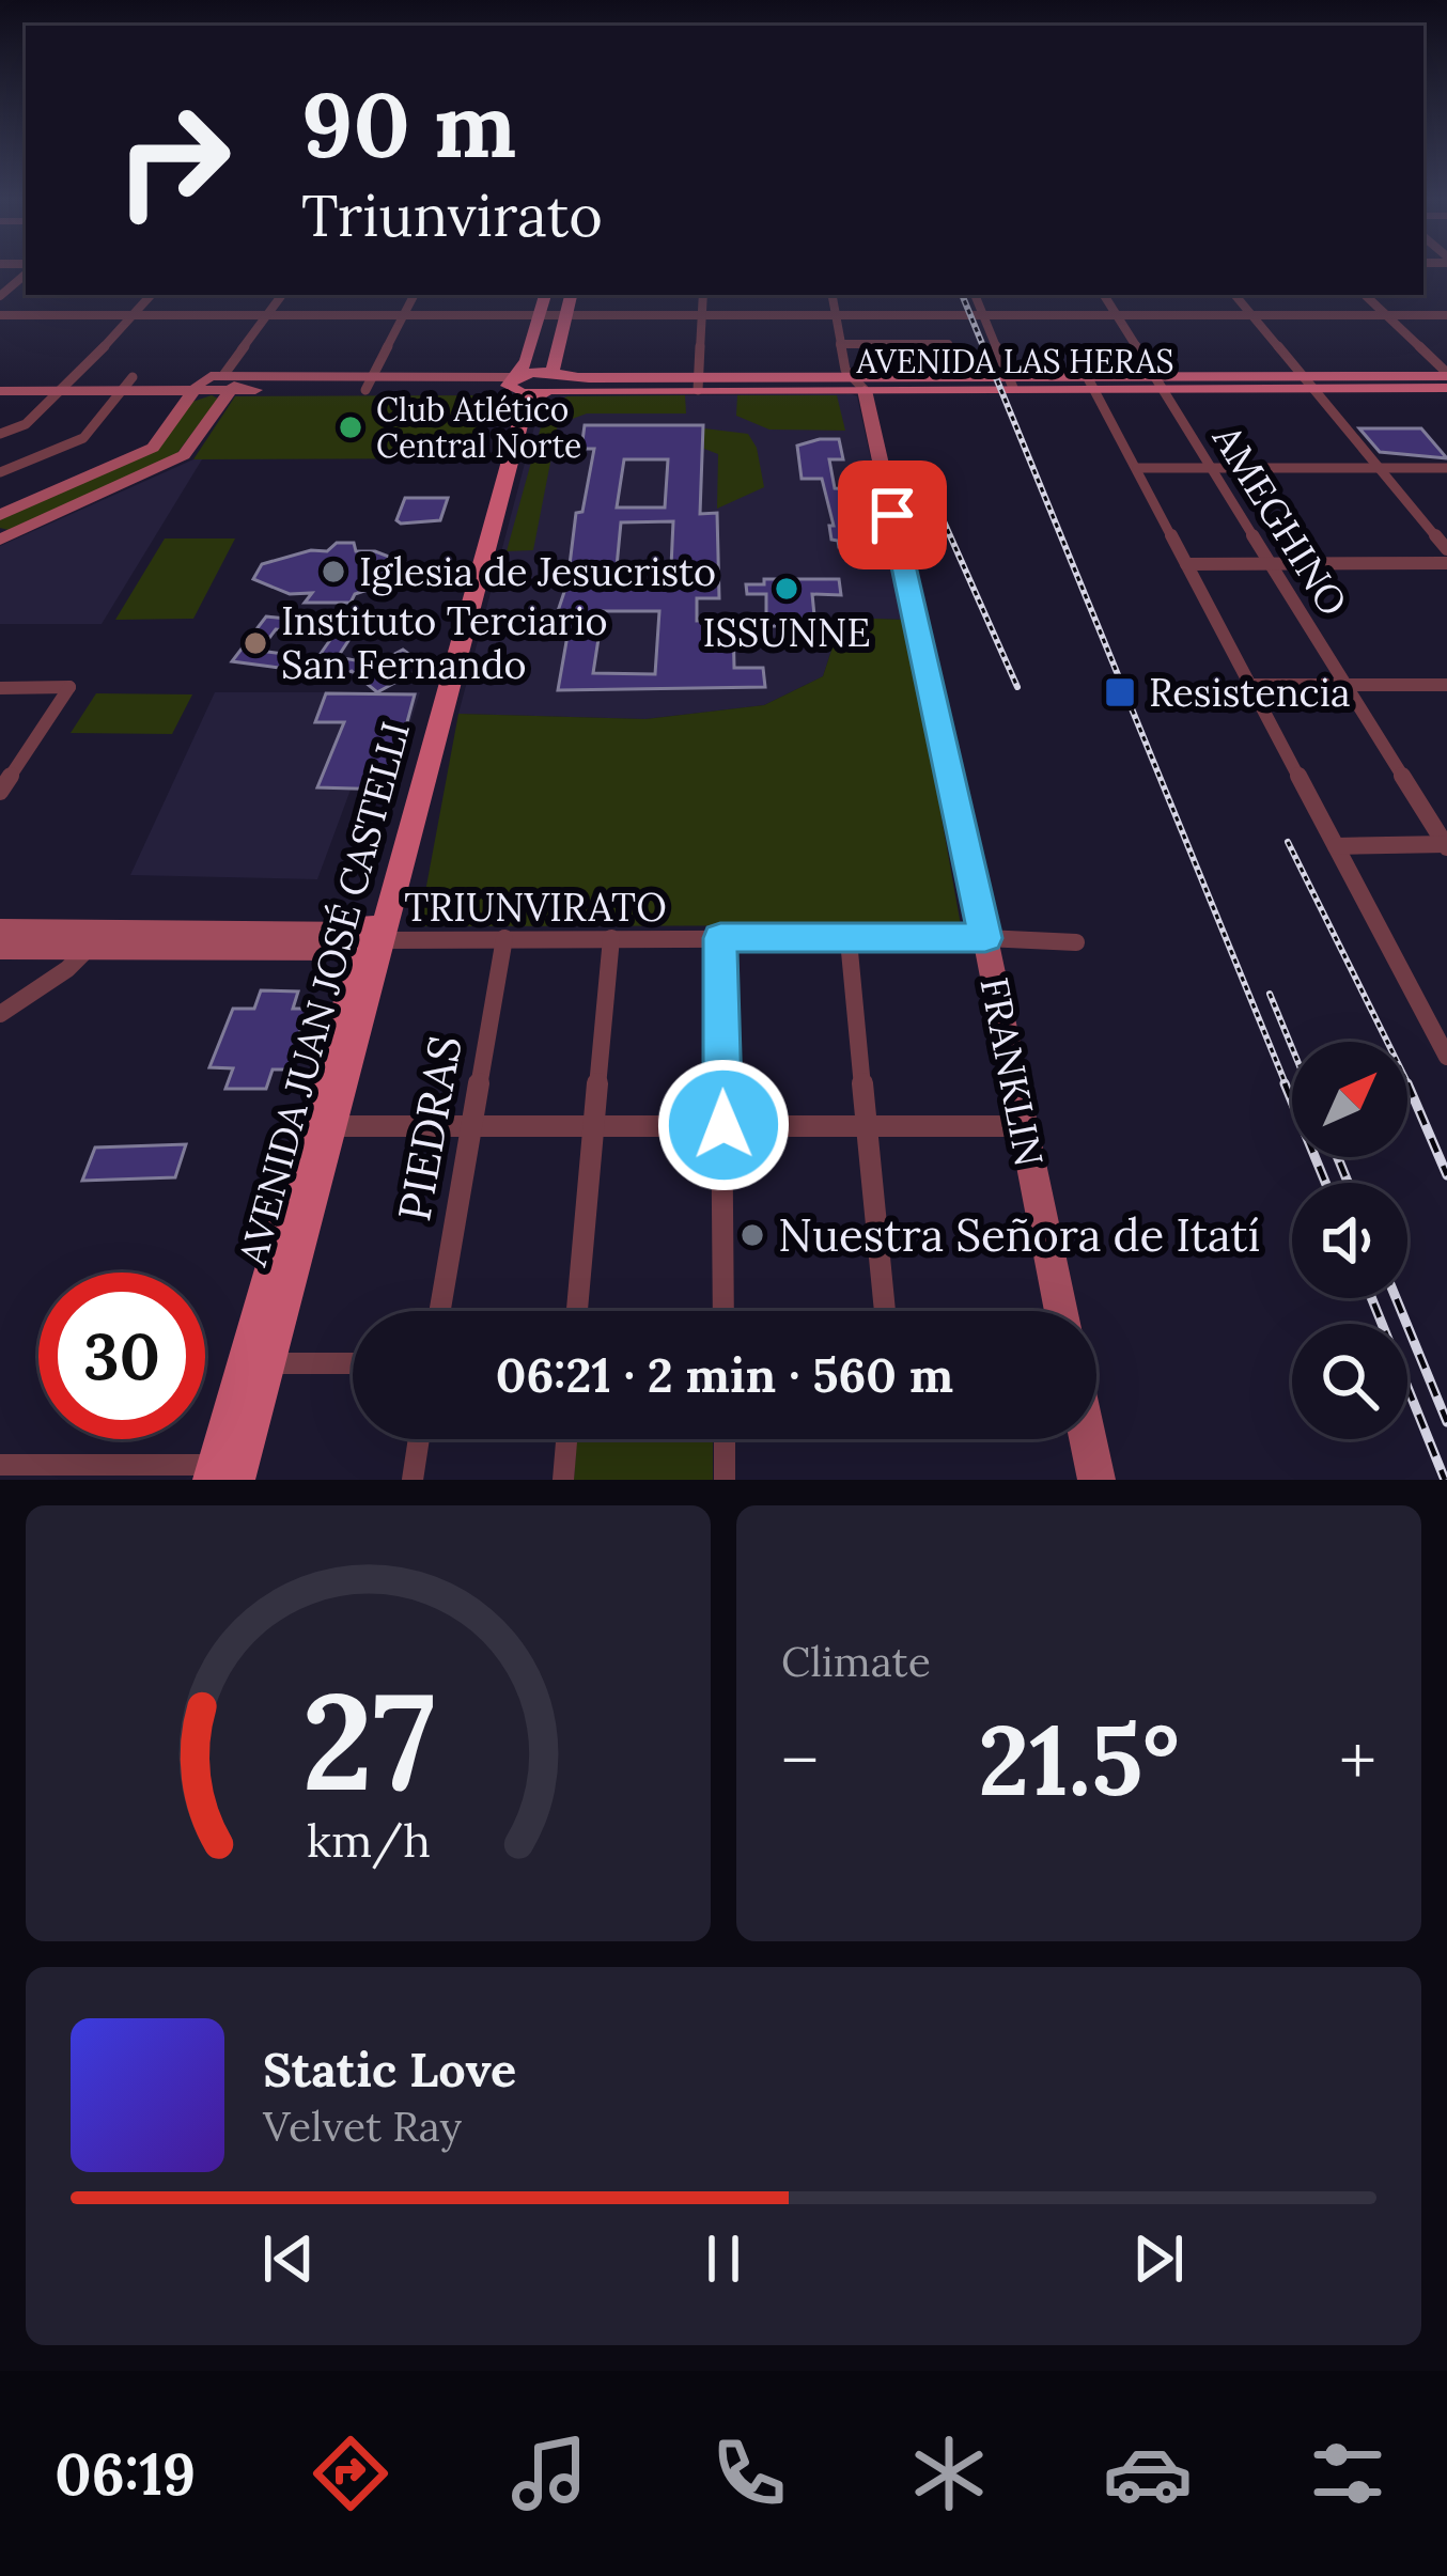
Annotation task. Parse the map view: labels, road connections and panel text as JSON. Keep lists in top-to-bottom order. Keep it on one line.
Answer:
{"streets":{"main road":["AVENIDA LAS HERAS","AVENIDA JUAN JOSÉ CASTELLI","FRANKLIN"],"street":["AMEGHINO","TRIUNVIRATO","PIEDRAS"]},"crossings":[["AVENIDA LAS HERAS","AMEGHINO"],["AVENIDA LAS HERAS","AVENIDA JUAN JOSÉ CASTELLI"],["AVENIDA LAS HERAS","FRANKLIN"],["TRIUNVIRATO","AVENIDA JUAN JOSÉ CASTELLI"],["TRIUNVIRATO","FRANKLIN"],["TRIUNVIRATO","PIEDRAS"]],"places":{"other":["Club Atlético Central Norte","Iglesia de Jesucristo","ISSUNNE","Instituto Terciario San Fernando","Nuestra Señora de Itatí"],"transit":["Resistencia"]},"north":"top right","page":{"turn":["90 m","Triunvirato"],"limit":"30","trip":"06:21 · 2 min · 560 m","tile":"Climate","heat":["−","21.5°","+"],"song":["Static Love","Velvet Ray"],"tabs":"06:19","gauge":["27","km/h"]}}
